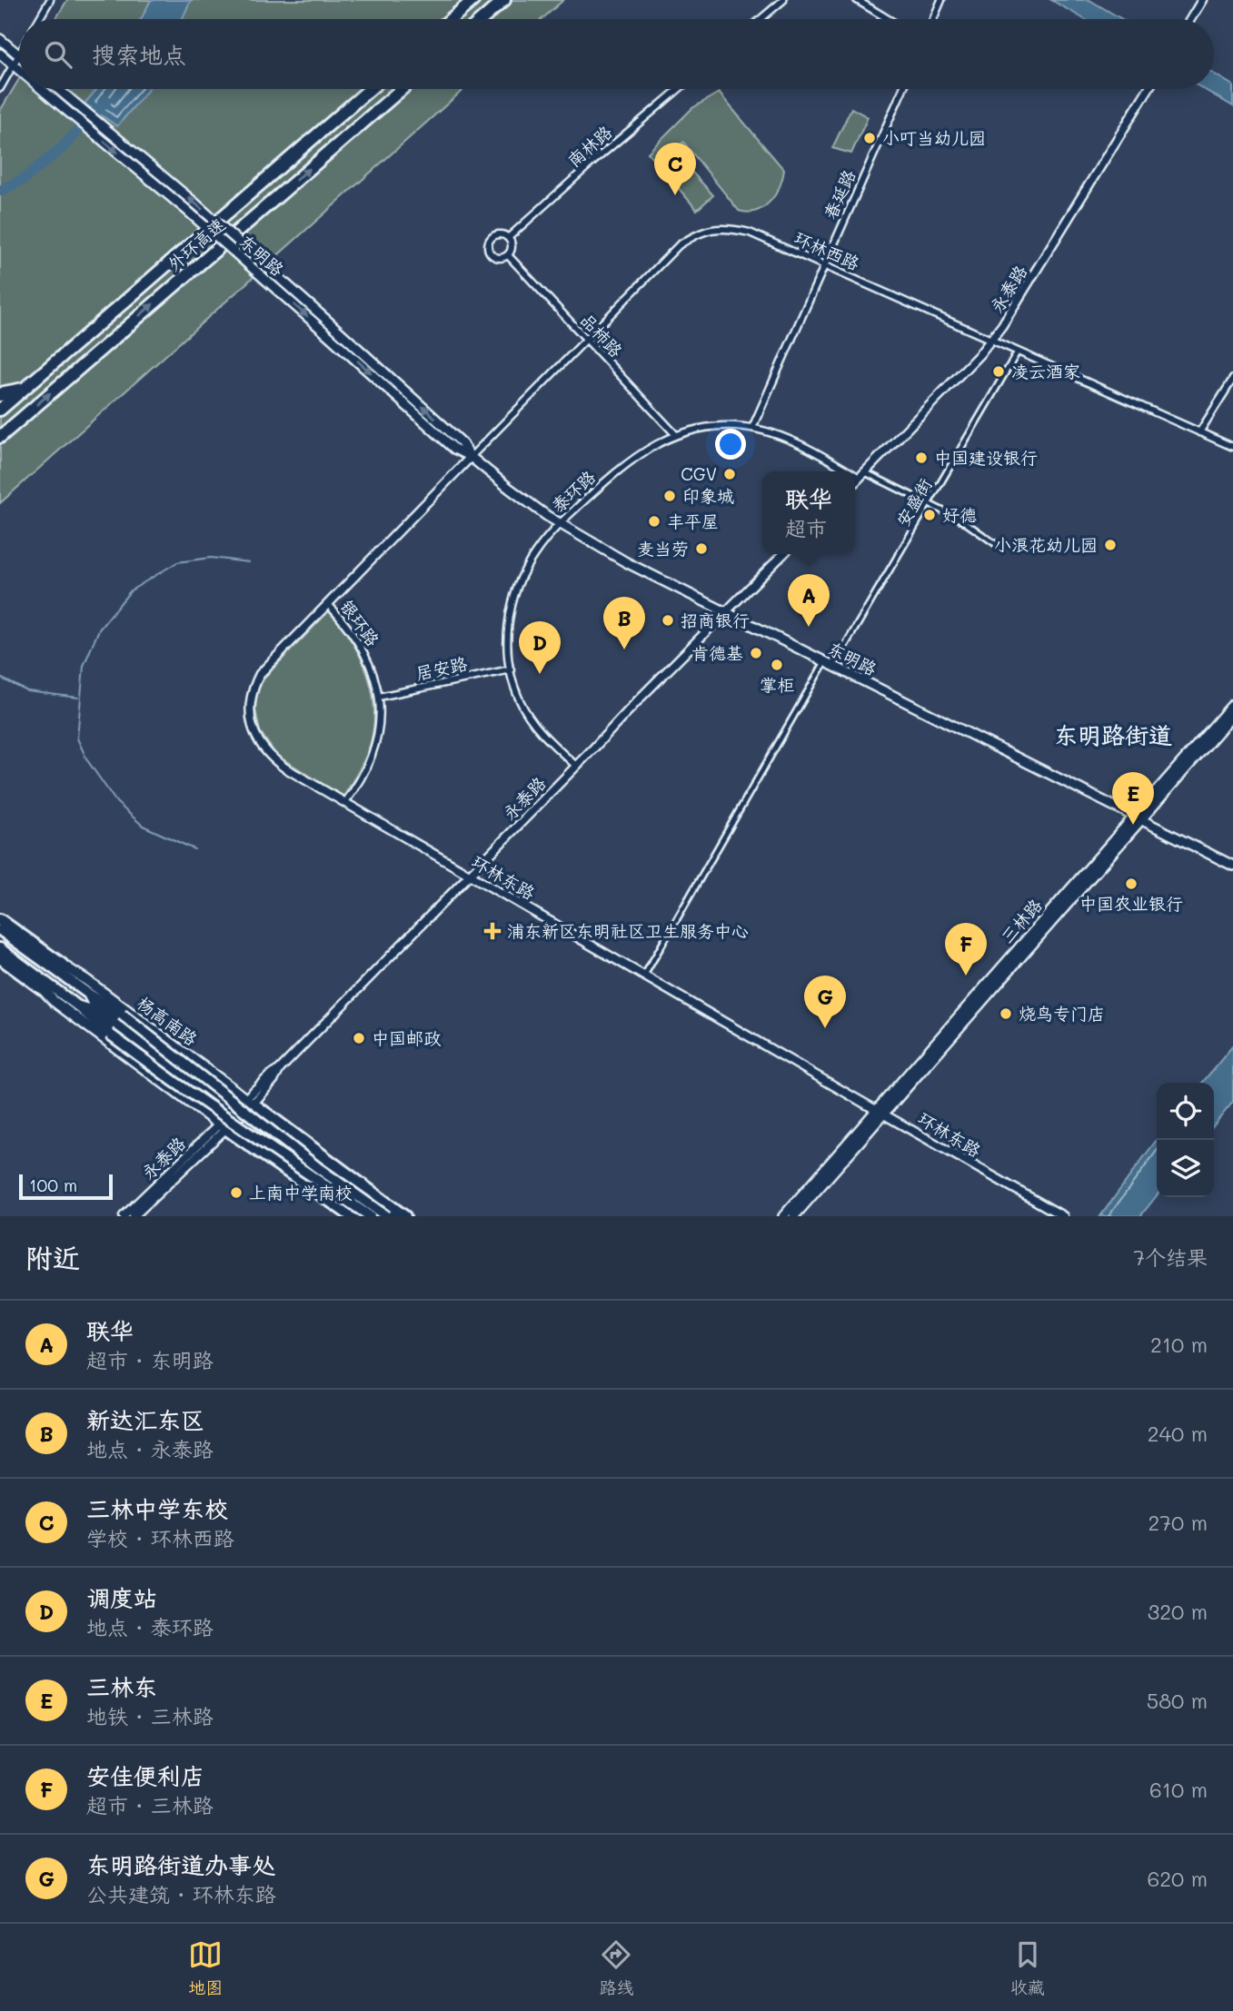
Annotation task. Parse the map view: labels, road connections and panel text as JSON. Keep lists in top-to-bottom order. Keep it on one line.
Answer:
{"streets":{"highway":["外环高速","杨高南路"],"main road":["东明路","三林路"],"street":["南林路","春延路","环林西路","永泰路","品柿路","泰环路","安盛街","银环路","居安路","环林东路"]},"crossings":[["南林路","品柿路"],["春延路","环林西路"],["春延路","泰环路"],["环林西路","东明路"],["环林西路","永泰路"],["环林西路","品柿路"],["环林西路","安盛街"],["环林西路","环林东路"],["东明路","永泰路"],["东明路","泰环路"],["东明路","安盛街"],["东明路","环林东路"],["东明路","三林路"],["永泰路","泰环路"],["永泰路","环林东路"],["永泰路","杨高南路"],["品柿路","泰环路"],["泰环路","居安路"],["安盛街","环林东路"],["银环路","居安路"],["银环路","环林东路"],["环林东路","三林路"]],"districts":["东明路街道"],"places":{"other":["小叮当幼儿园","凌云酒家","中国建设银行","CGV","印象城","好德","丰平屋","小浪花幼儿园","麦当劳","招商银行","肯德基","掌柜","中国农业银行","烧鸟专门店","中国邮政","上南中学南校"],"health":["浦东新区东明社区卫生服务中心"]},"scale_bar":"100 m","page":{"search":"搜索地点","pins":["C","A","B","D","E","F","G"],"popup":["联华","超市"],"scale":"100 m","heading":["附近","7个结果"],"list":[{"mark":"A","name":"联华","note":"超市 · 东明路","value":"210 m"},{"mark":"B","name":"新达汇东区","note":"地点 · 永泰路","value":"240 m"},{"mark":"C","name":"三林中学东校","note":"学校 · 环林西路","value":"270 m"},{"mark":"D","name":"调度站","note":"地点 · 泰环路","value":"320 m"},{"mark":"E","name":"三林东","note":"地铁 · 三林路","value":"580 m"},{"mark":"F","name":"安佳便利店","note":"超市 · 三林路","value":"610 m"},{"mark":"G","name":"东明路街道办事处","note":"公共建筑 · 环林东路","value":"620 m"}],"nav":["地图","路线","收藏"]}}
